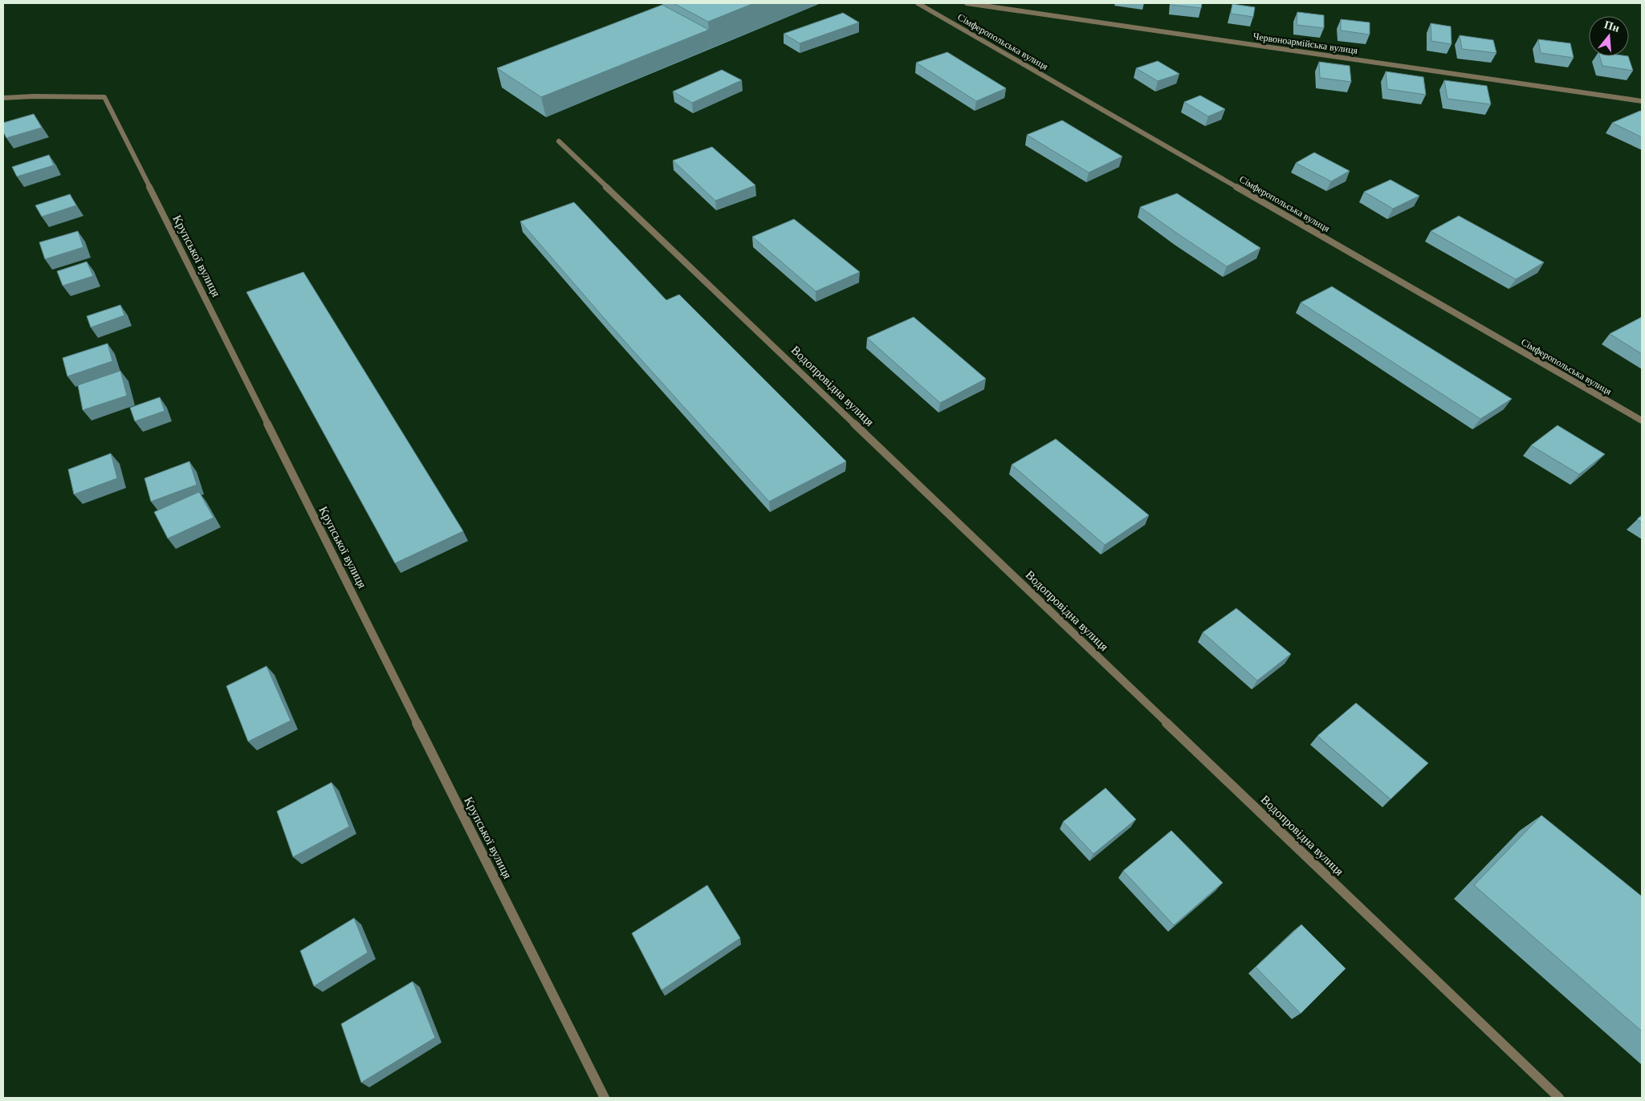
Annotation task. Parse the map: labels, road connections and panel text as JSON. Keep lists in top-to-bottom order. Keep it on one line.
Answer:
{"streets":{"street":["Сімферопольська вулиця","Червоноармійська вулиця","Крупської вулиця","Водопровідна вулиця"]},"north":"top"}
